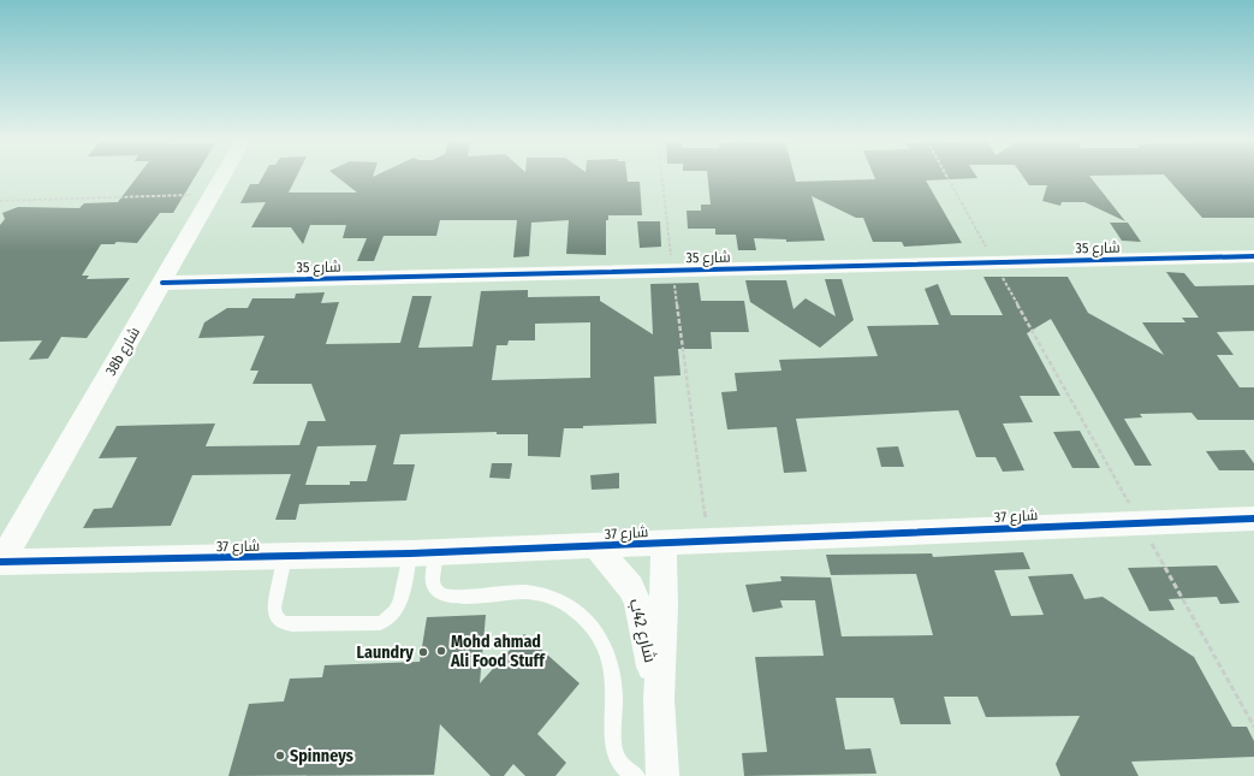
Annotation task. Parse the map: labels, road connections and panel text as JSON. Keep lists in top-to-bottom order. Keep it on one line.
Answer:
{"streets":{"street":["شارع 35","38b شارع","شارع 37","شارع 42ب"]},"crossings":[["شارع 35","38b شارع"],["38b شارع","شارع 37"],["شارع 37","شارع 42ب"]],"places":["Mohd ahmad Ali Food Stuff","Laundry","Spinneys"]}
